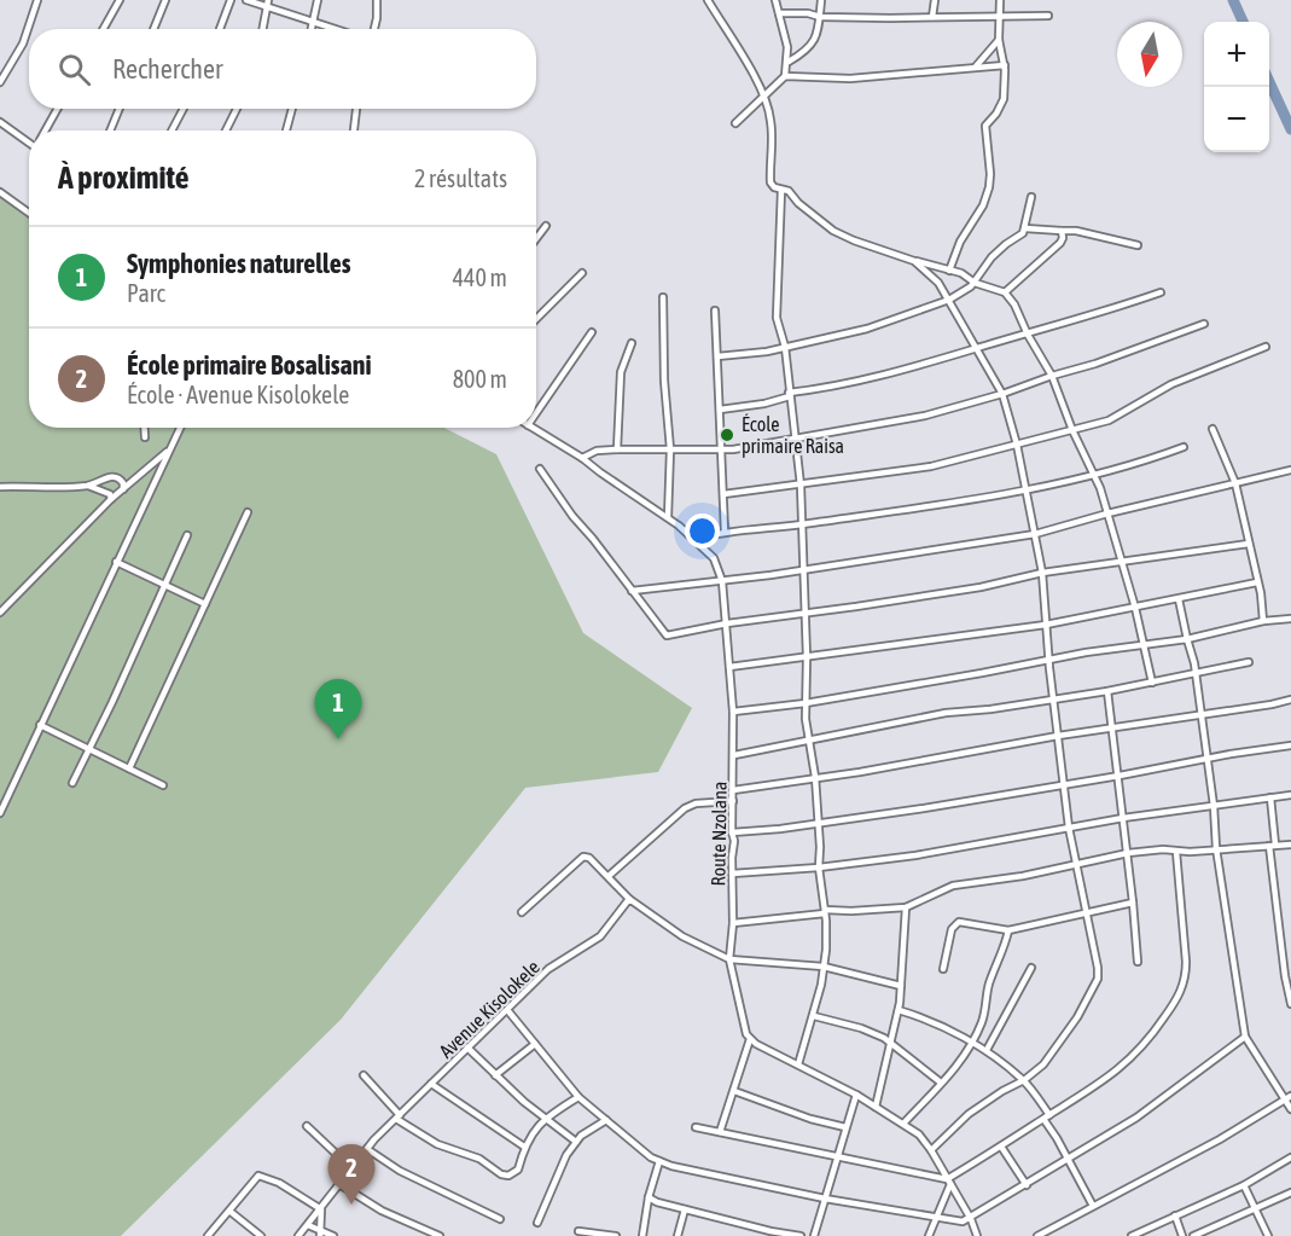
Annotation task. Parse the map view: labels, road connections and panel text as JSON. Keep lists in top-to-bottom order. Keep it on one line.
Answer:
{"streets":{"street":["Route Nzolana","Avenue Kisolokele"]},"places":["École primaire Raisa"],"north":"bottom","page":{"map_buttons":["+","−"],"search":"Rechercher","heading":["À proximité","2 résultats"],"list":[{"mark":"1","name":"Symphonies naturelles","note":"Parc","value":"440 m"},{"mark":"2","name":"École primaire Bosalisani","note":"École · Avenue Kisolokele","value":"800 m"}],"pins":["1","2"]}}
